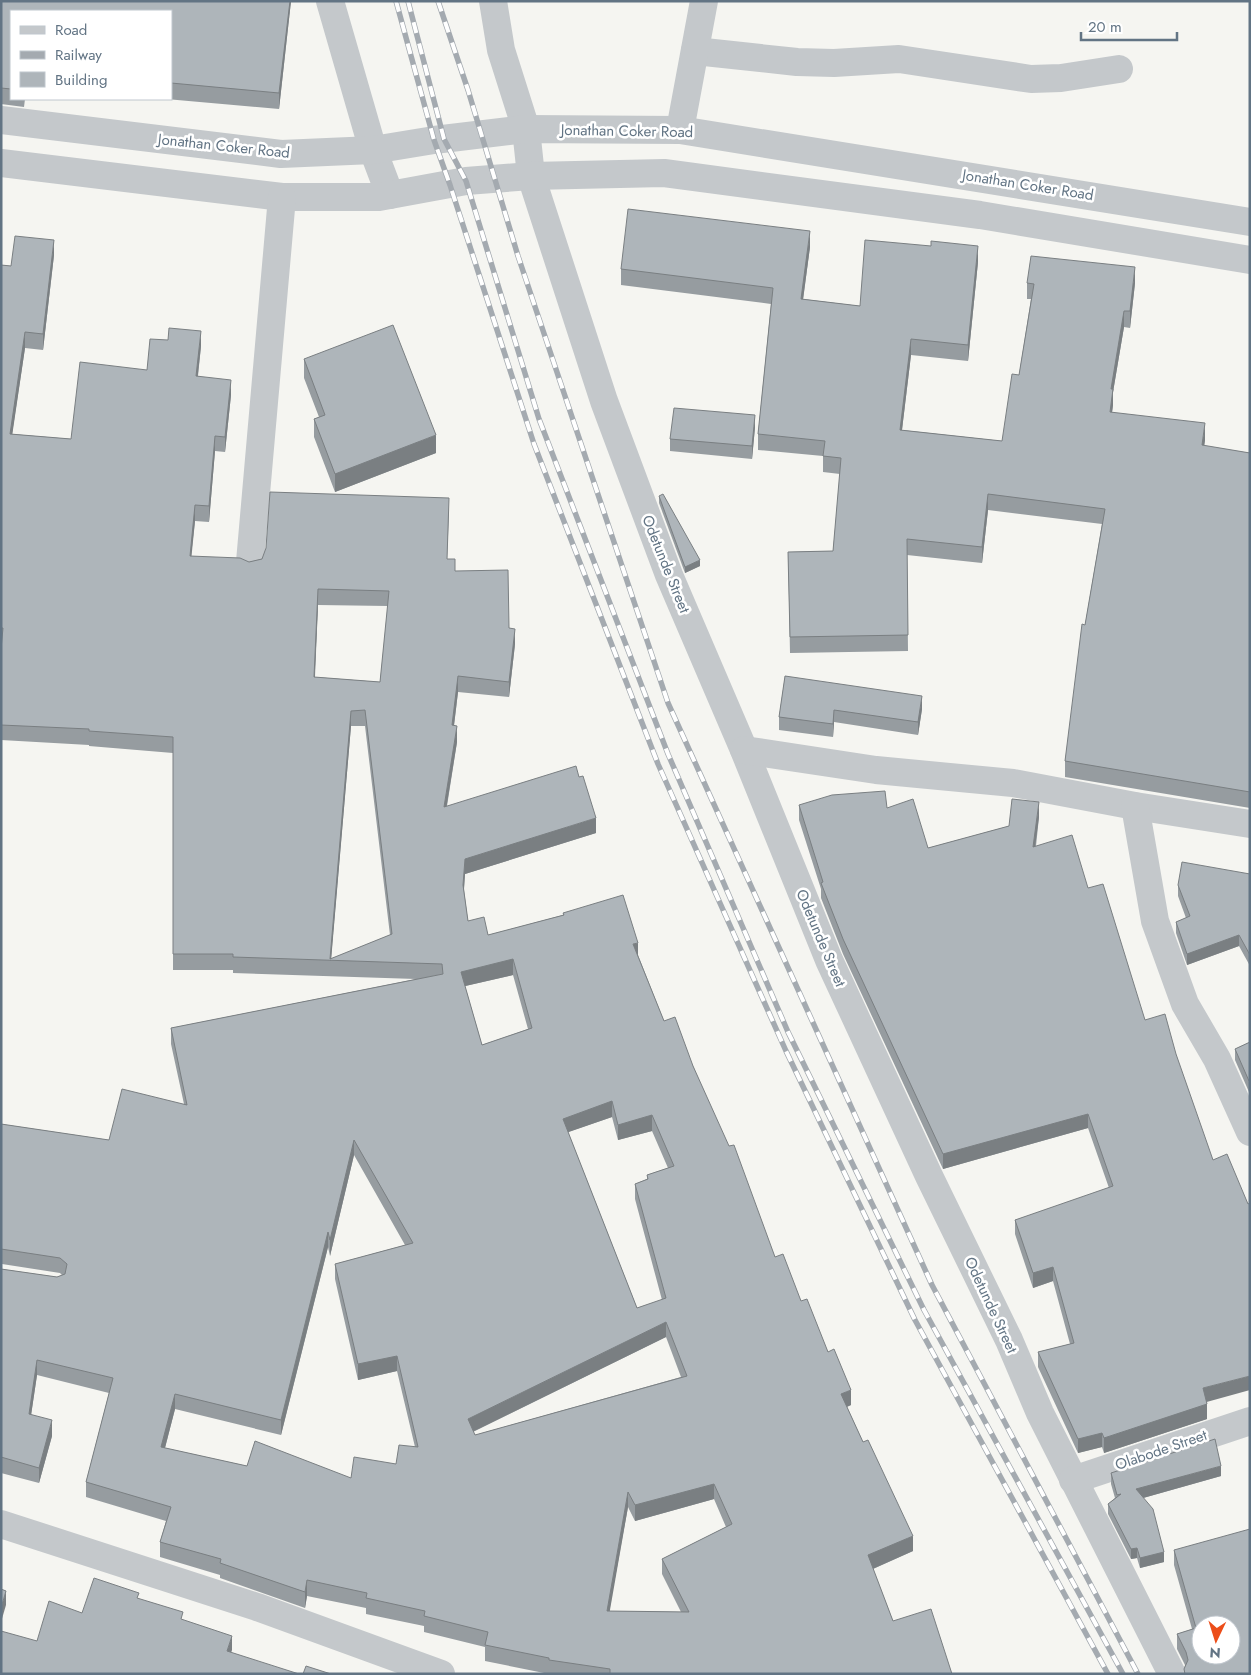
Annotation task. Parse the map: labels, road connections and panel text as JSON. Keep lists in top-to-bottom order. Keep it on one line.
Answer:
{"streets":{"street":["Jonathan Coker Road","Odetunde Street","Olabode Street"]},"crossings":[["Jonathan Coker Road","Odetunde Street"],["Odetunde Street","Olabode Street"]],"legend":["Road","Railway","Building"],"scale_bar":"20 m","north":"bottom"}
